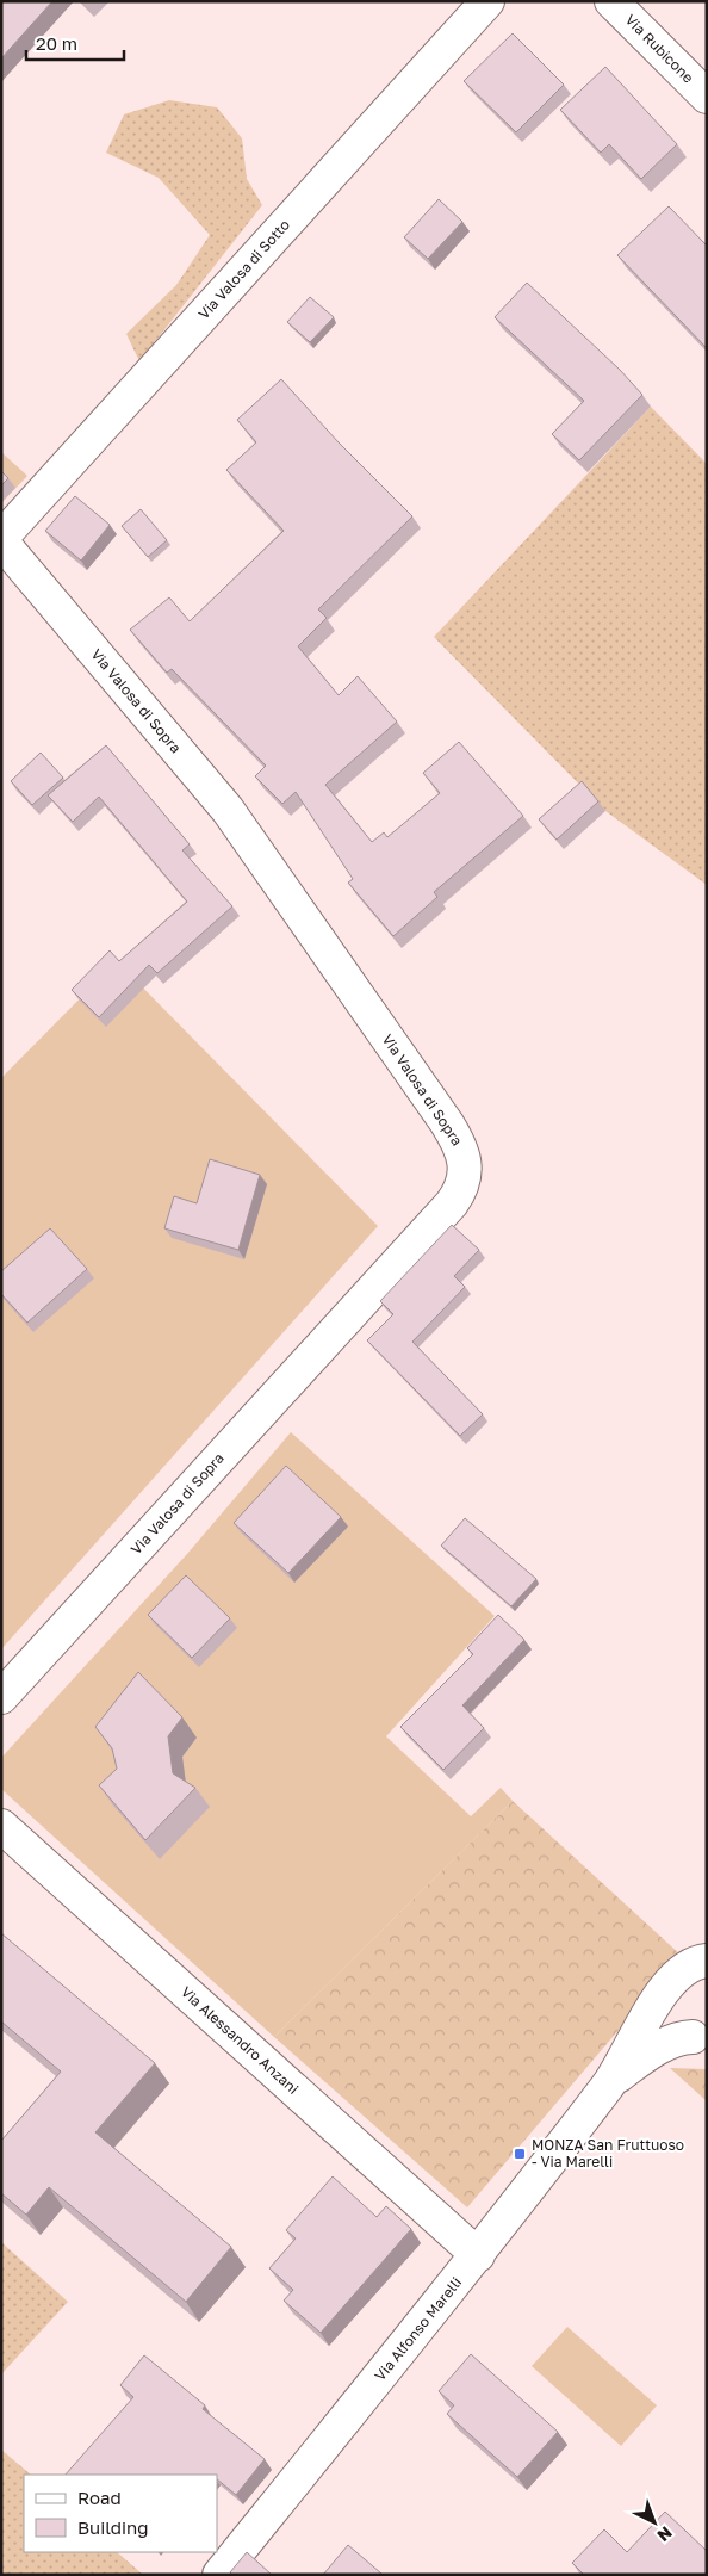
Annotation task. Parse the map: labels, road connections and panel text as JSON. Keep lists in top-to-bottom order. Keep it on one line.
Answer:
{"streets":{"street":["Via Rubicone","Via Valosa di Sotto","Via Valosa di Sopra","Via Alessandro Anzani","Via Alfonso Marelli"]},"crossings":[["Via Valosa di Sotto","Via Valosa di Sopra"],["Via Alessandro Anzani","Via Alfonso Marelli"]],"places":{"transit":["MONZA San Fruttuoso - Via Marelli"]},"legend":["Road","Building"],"scale_bar":"20 m","north":"bottom right"}
